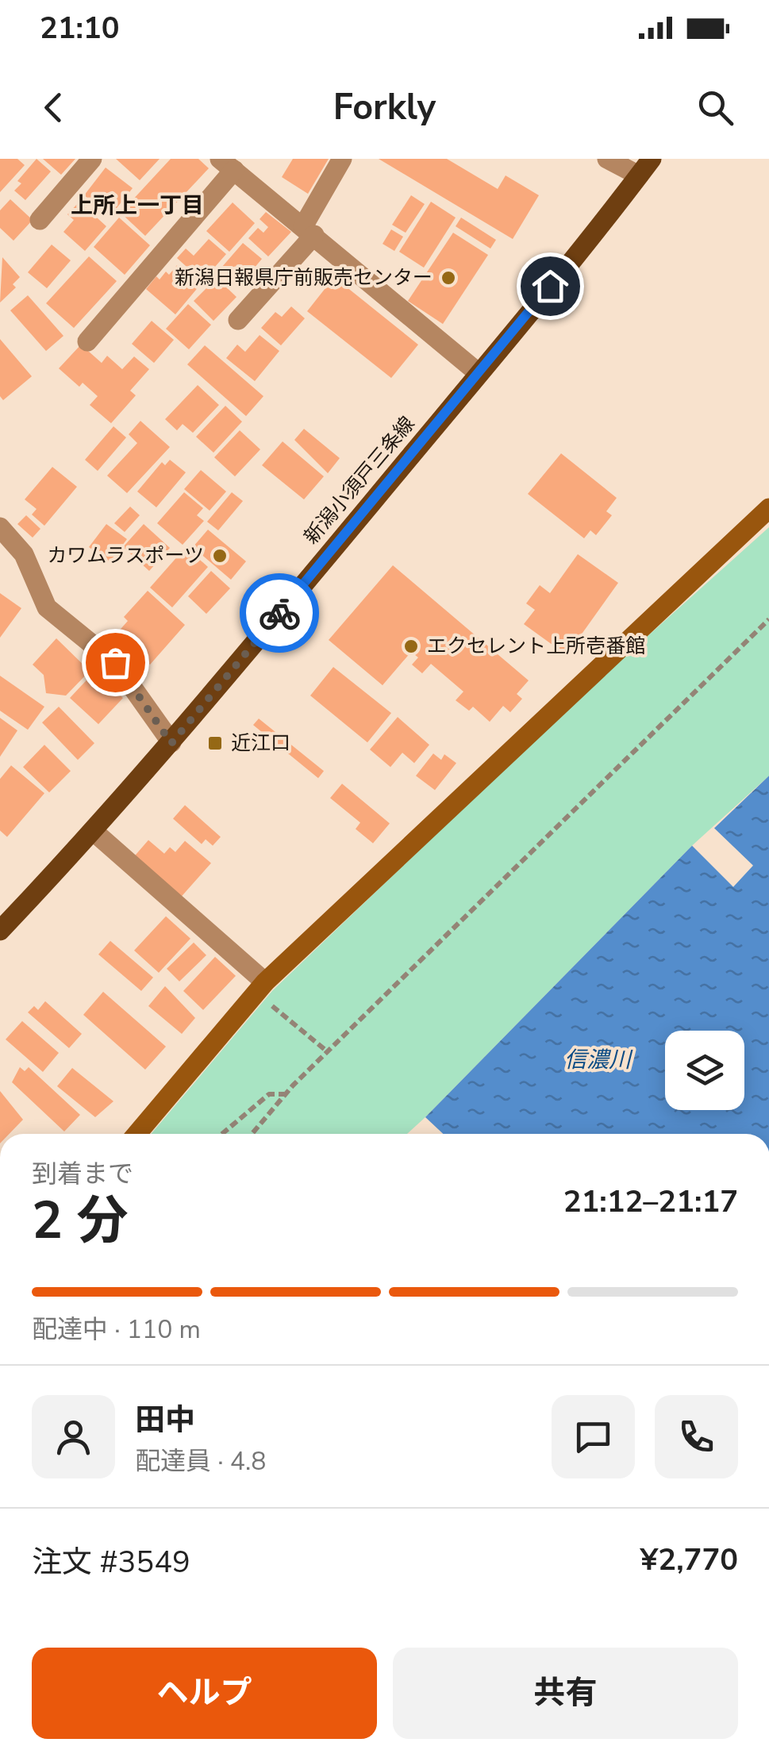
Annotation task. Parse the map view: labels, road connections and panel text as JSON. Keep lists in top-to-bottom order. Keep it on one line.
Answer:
{"streets":{"main road":["新潟小須戸三条線"]},"districts":["上所上一丁目"],"water":["信濃川"],"places":{"other":["新潟日報県庁前販売センター","カワムラスポーツ","エクセレント上所壱番館"],"transit":["近江口"]},"page":{"status":"21:10","header":"Forkly","heading":["2 分","到着まで","21:12–21:17"],"panel":["田中","配達員 · 4.8","注文 #3549","¥2,770"],"bar":"配達中 · 110 m","buttons":["ヘルプ","共有"]}}
